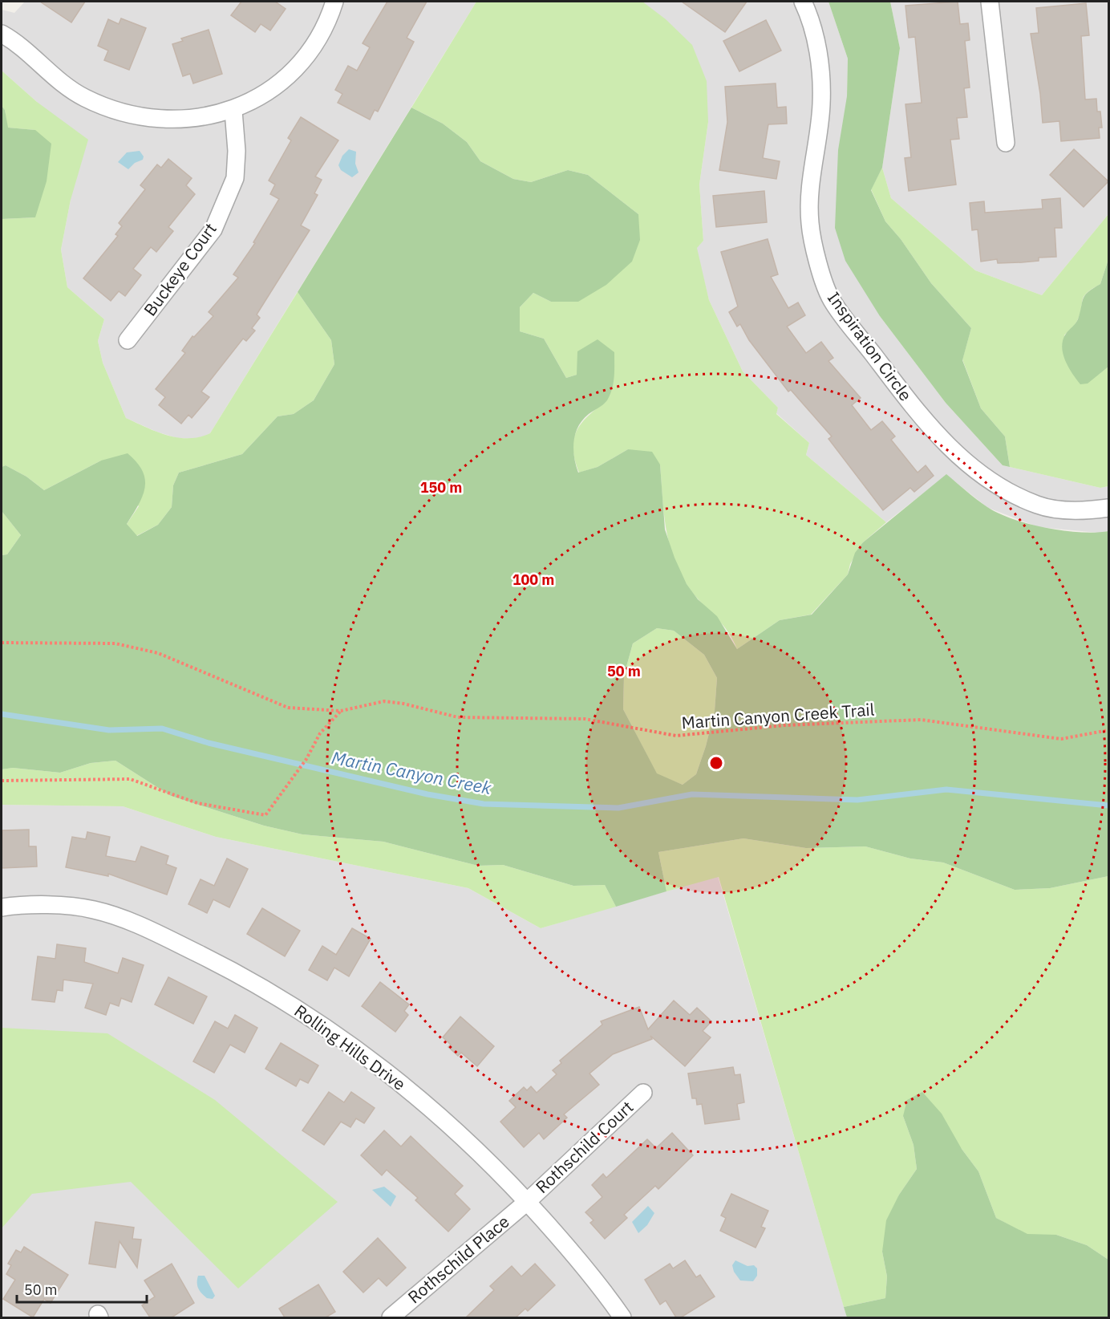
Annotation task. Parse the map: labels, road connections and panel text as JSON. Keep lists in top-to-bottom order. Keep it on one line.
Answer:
{"streets":{"street":["Buckeye Court","Inspiration Circle","Rolling Hills Drive","Rothschild Court","Rothschild Place"],"path":["Martin Canyon Creek Trail"]},"crossings":[["Rolling Hills Drive","Rothschild Court"],["Rolling Hills Drive","Rothschild Place"],["Rothschild Court","Rothschild Place"]],"water":["Martin Canyon Creek"],"scale_bar":"50 m","rings":["150 m","100 m","50 m"]}
